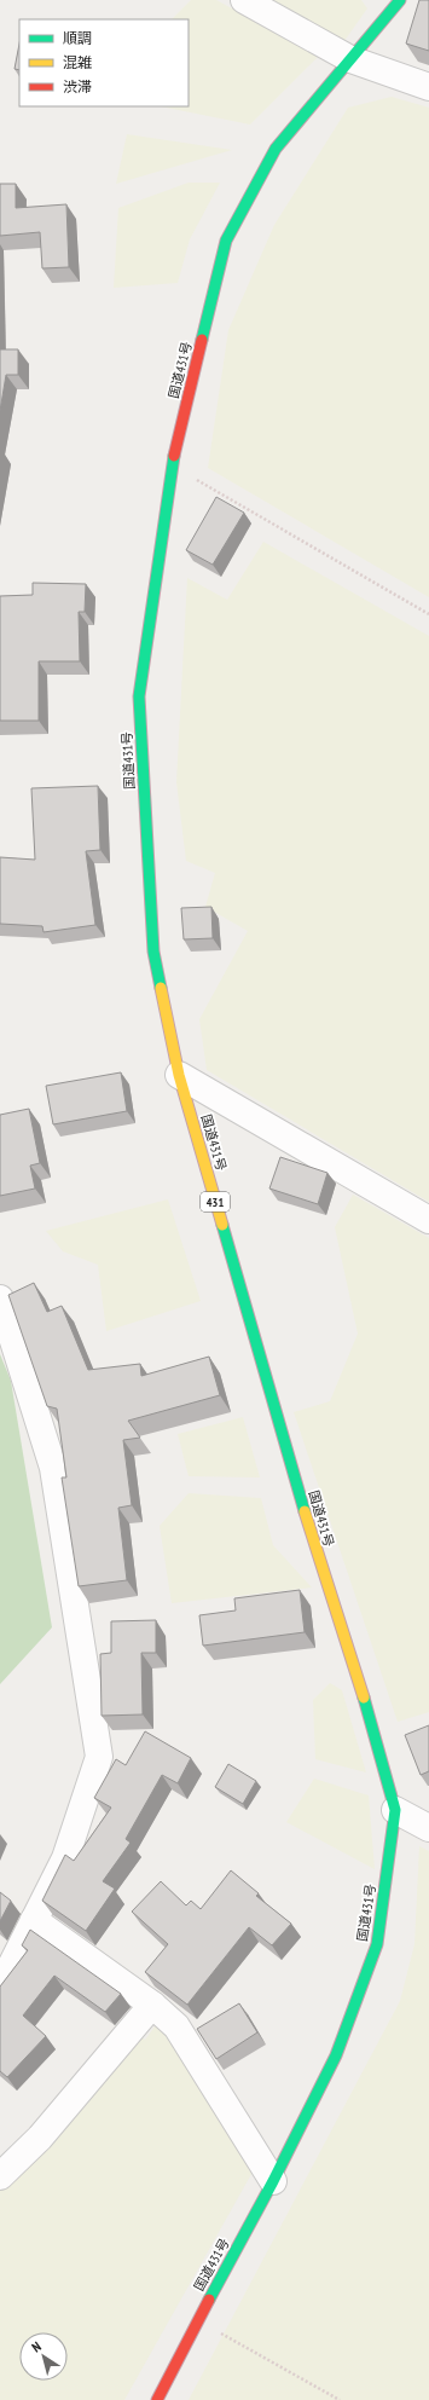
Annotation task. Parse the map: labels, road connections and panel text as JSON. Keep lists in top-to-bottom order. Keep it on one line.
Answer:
{"streets":{"highway":["国道431号","431"]},"legend":["順調","混雑","渋滞"],"north":"top left"}
